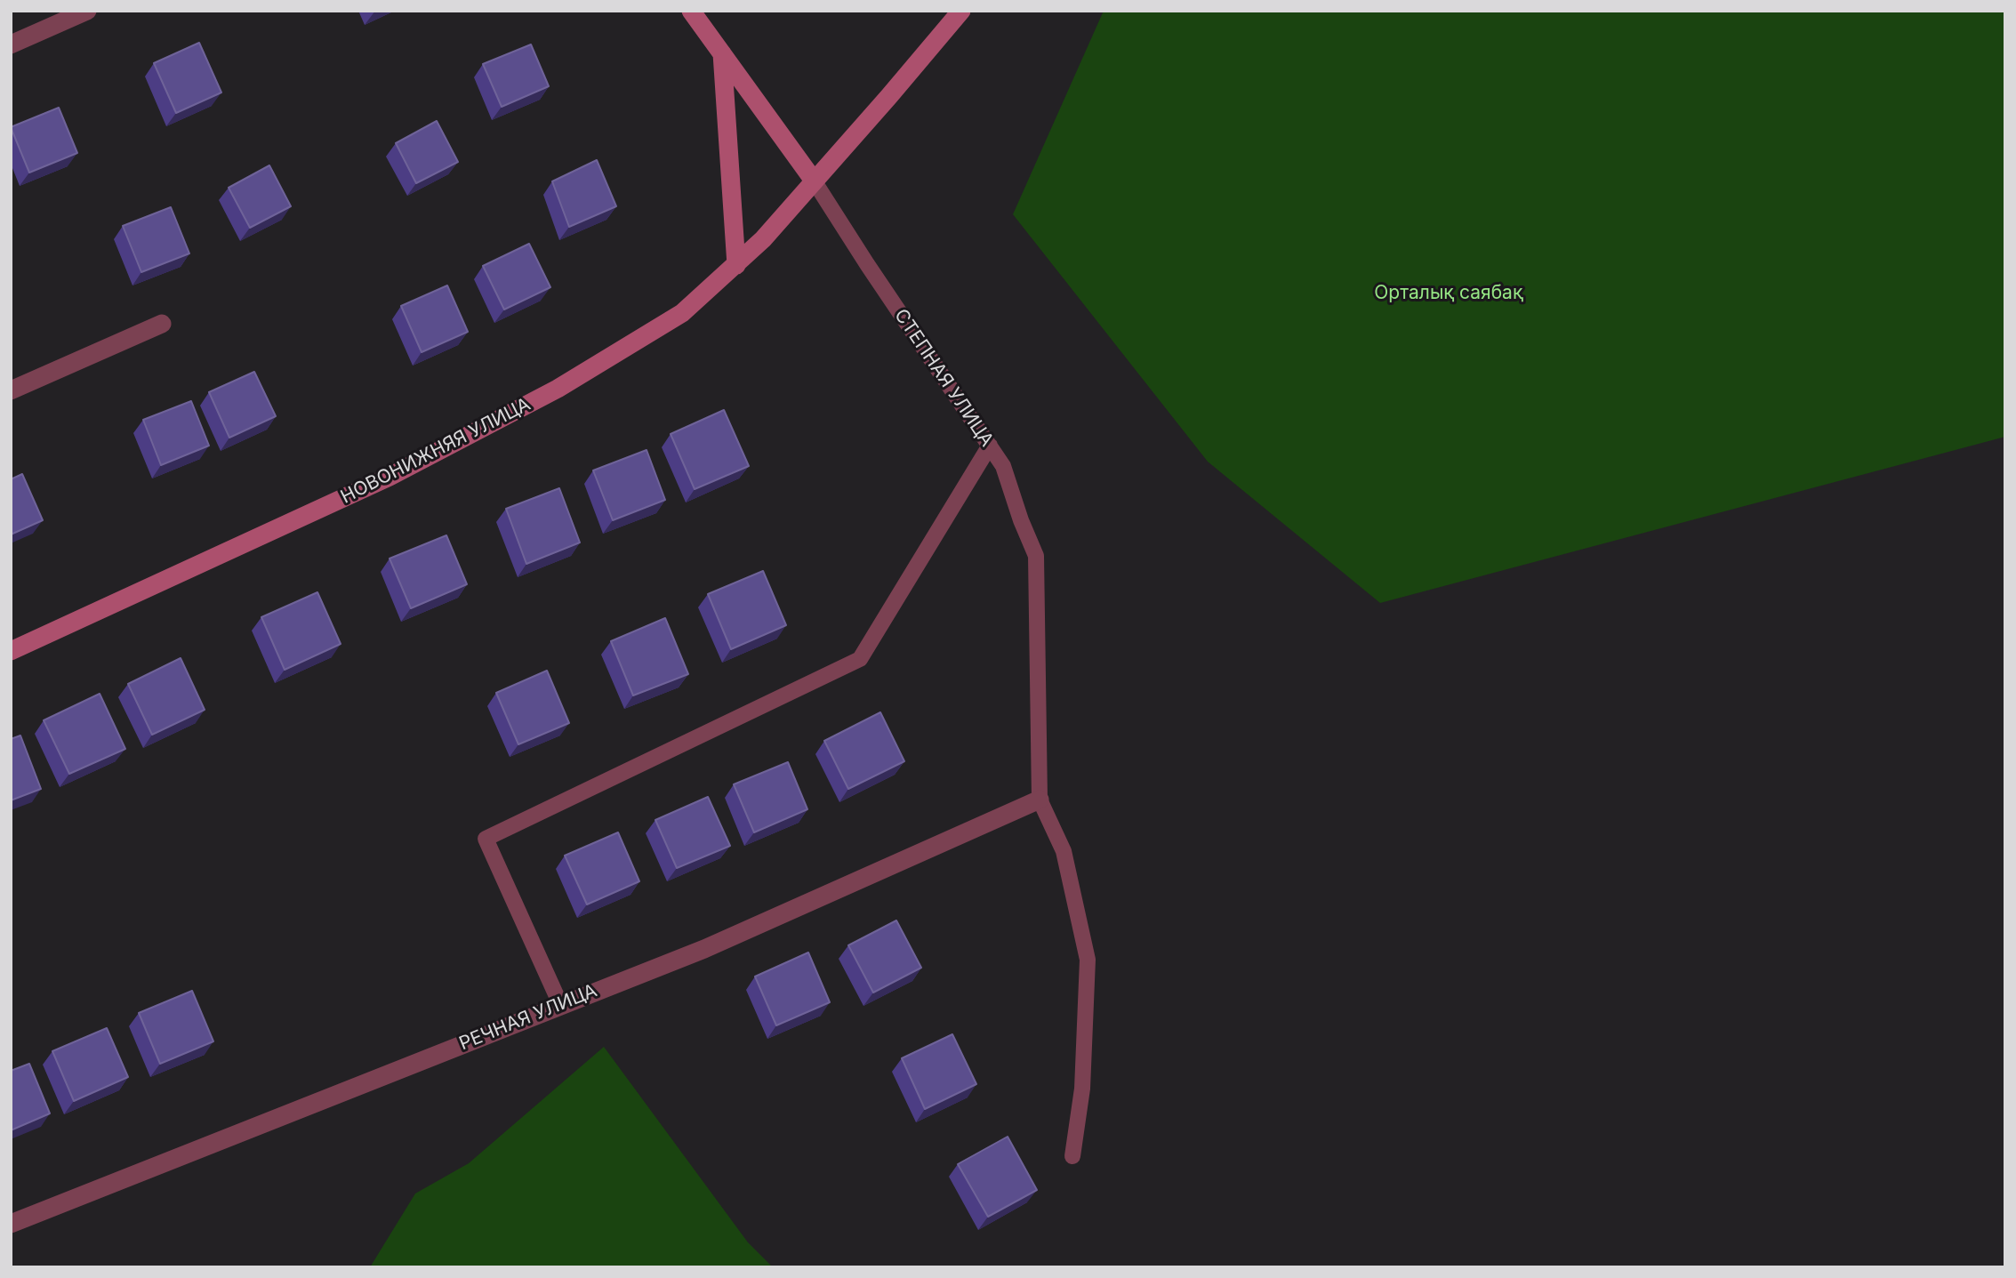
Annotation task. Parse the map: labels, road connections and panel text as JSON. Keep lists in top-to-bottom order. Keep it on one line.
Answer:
{"streets":{"main road":["СТЕПНАЯ УЛИЦА","НОВОНИЖНЯЯ УЛИЦА"],"street":["РЕЧНАЯ УЛИЦА"]},"crossings":[["СТЕПНАЯ УЛИЦА","НОВОНИЖНЯЯ УЛИЦА"],["СТЕПНАЯ УЛИЦА","РЕЧНАЯ УЛИЦА"]],"parks":["Орталық саябақ"]}
